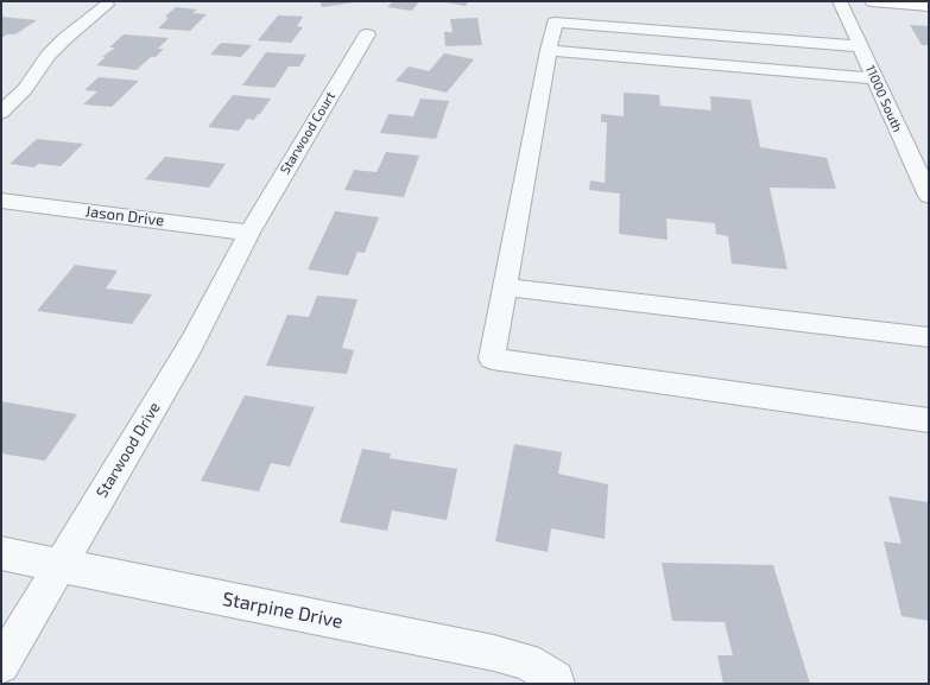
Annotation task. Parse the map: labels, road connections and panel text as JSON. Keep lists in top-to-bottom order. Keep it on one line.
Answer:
{"streets":{"street":["11000 South","Starwood Court","Jason Drive","Starwood Drive","Starpine Drive"]},"crossings":[["Starwood Court","Jason Drive"],["Starwood Court","Starwood Drive"],["Jason Drive","Starwood Drive"],["Starwood Drive","Starpine Drive"]]}
